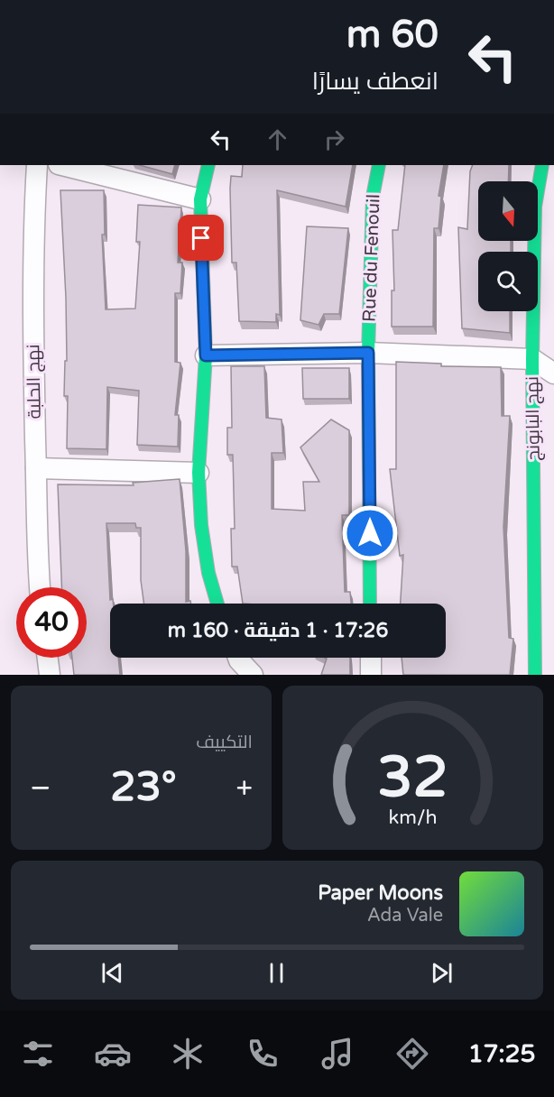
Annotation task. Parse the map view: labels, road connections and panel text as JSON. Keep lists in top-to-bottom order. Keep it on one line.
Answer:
{"streets":{"street":["Rue du Fenouil","نهج الحلبة","نهج البابونج"]},"north":"bottom","page":{"turn":["60 m","انعطف يسارًا"],"limit":"40","trip":"17:26 · 1 دقيقة · 160 m","tile":"التكييف","heat":["−","23°","+"],"song":["Paper Moons","Ada Vale"],"tabs":"17:25","gauge":["32","km/h"]}}
